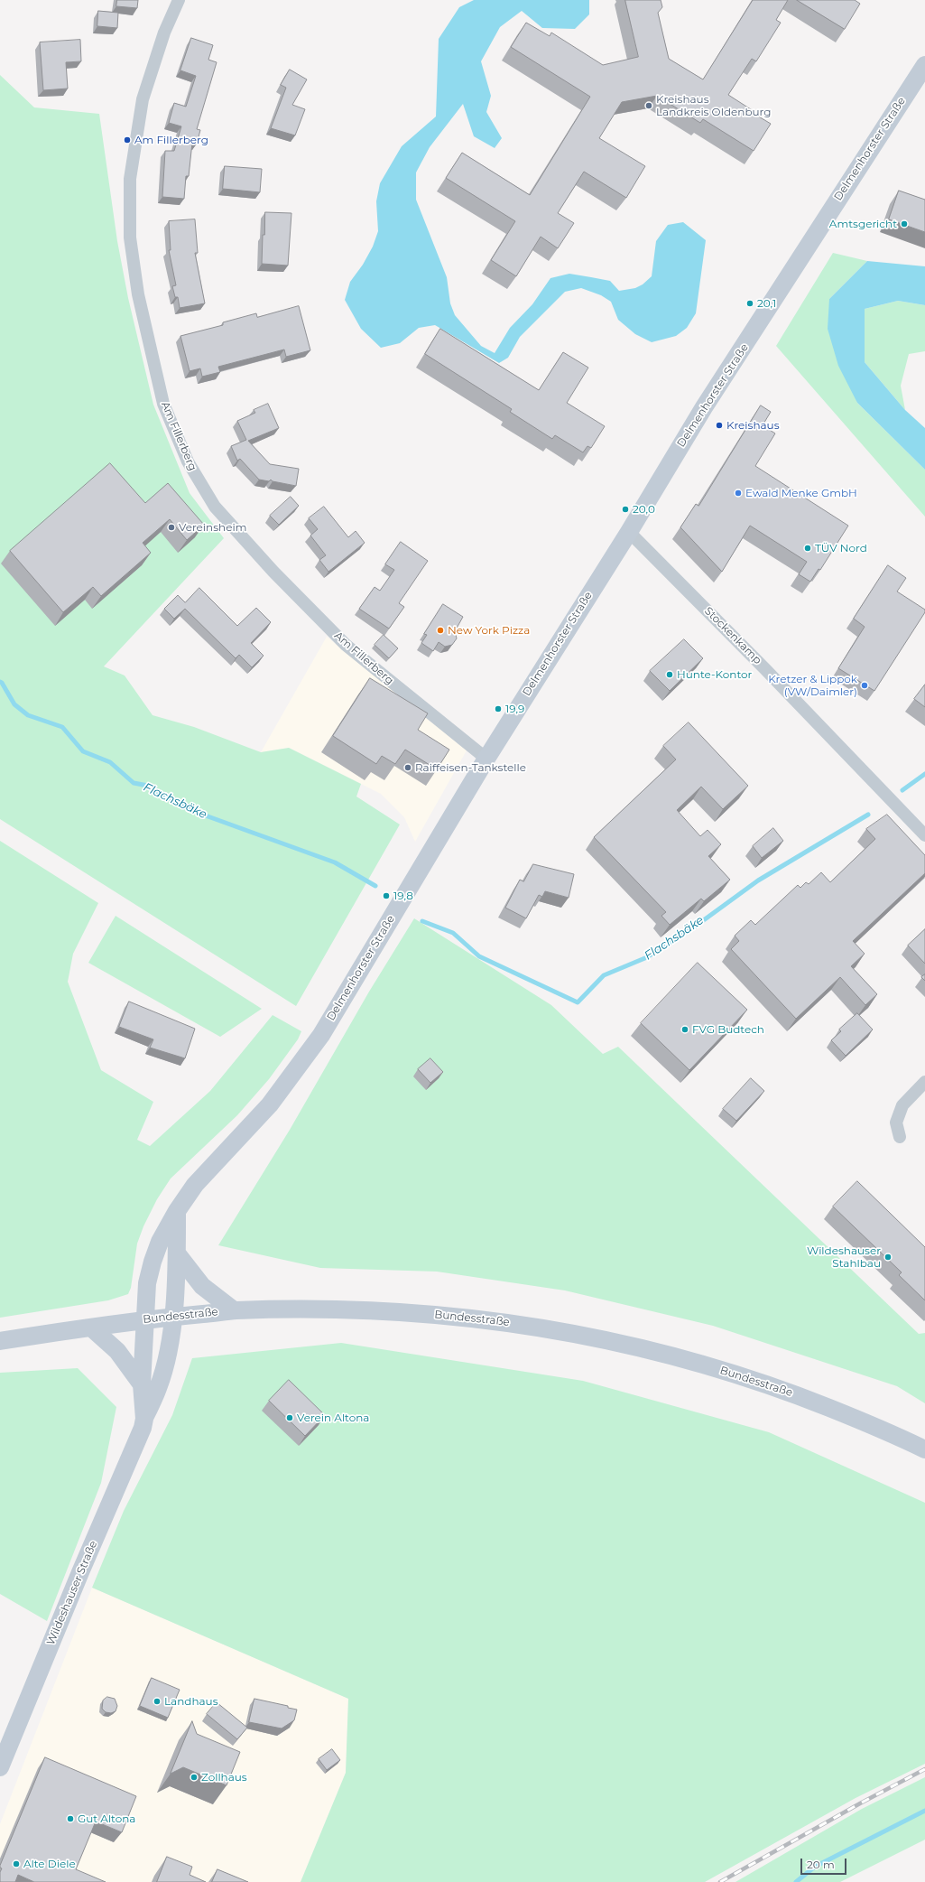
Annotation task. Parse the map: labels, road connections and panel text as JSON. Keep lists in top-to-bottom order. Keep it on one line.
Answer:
{"streets":{"main road":["Delmenhorster Straße","Bundesstraße","Wildeshauser Straße"],"street":["Am Fillerberg","Stockenkamp"]},"crossings":[["Delmenhorster Straße","Am Fillerberg"],["Delmenhorster Straße","Stockenkamp"],["Delmenhorster Straße","Bundesstraße"],["Delmenhorster Straße","Wildeshauser Straße"],["Bundesstraße","Wildeshauser Straße"]],"water":["Flachsbäke"],"places":["Kreishaus Landkreis Oldenburg","Am Fillerberg","Amtsgericht","20,1","Kreishaus","Ewald Menke GmbH","20,0","Vereinsheim","TÜV Nord","New York Pizza","Hunte-Kontor","Kretzer & Lippok (VW/Daimler)","19,9","Raiffeisen-Tankstelle","19,8","FVG Budtech","Wildeshauser Stahlbau","Verein Altona","Landhaus","Zollhaus","Gut Altona","Alte Diele"],"scale_bar":"20 m"}
